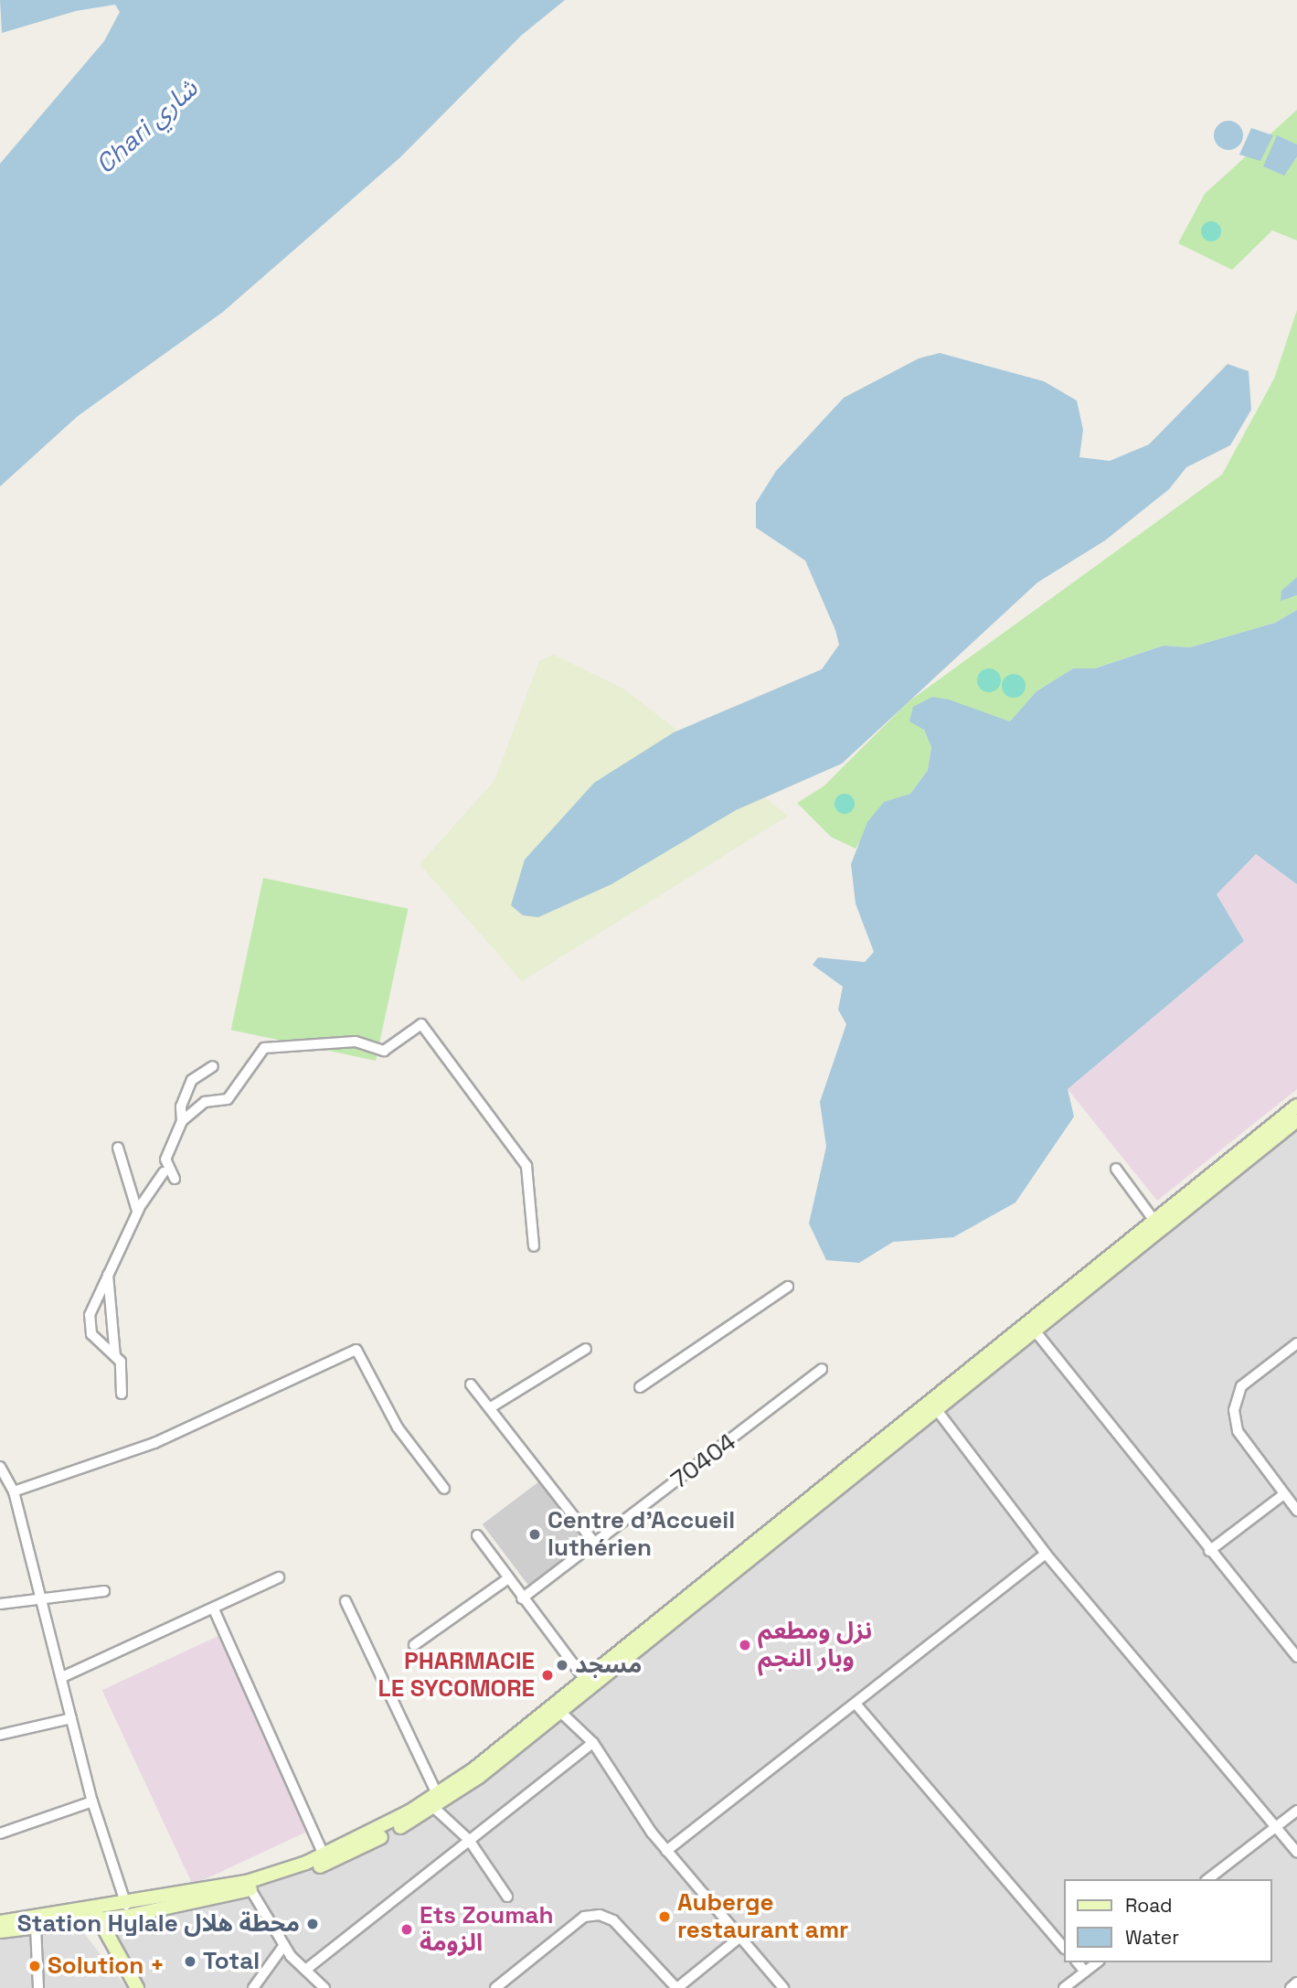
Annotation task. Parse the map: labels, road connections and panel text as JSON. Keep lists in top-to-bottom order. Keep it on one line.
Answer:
{"streets":{"street":["70404"]},"water":["Chari شاري"],"places":["Centre d'Accueil luthérien","نزل ومطعم وبار النجم","مسجد","PHARMACIE LE SYCOMORE","Auberge restaurant amr","Station Hylale محطة هلال","Ets Zoumah الزومة","Total","Solution +"],"legend":["Road","Water"]}
